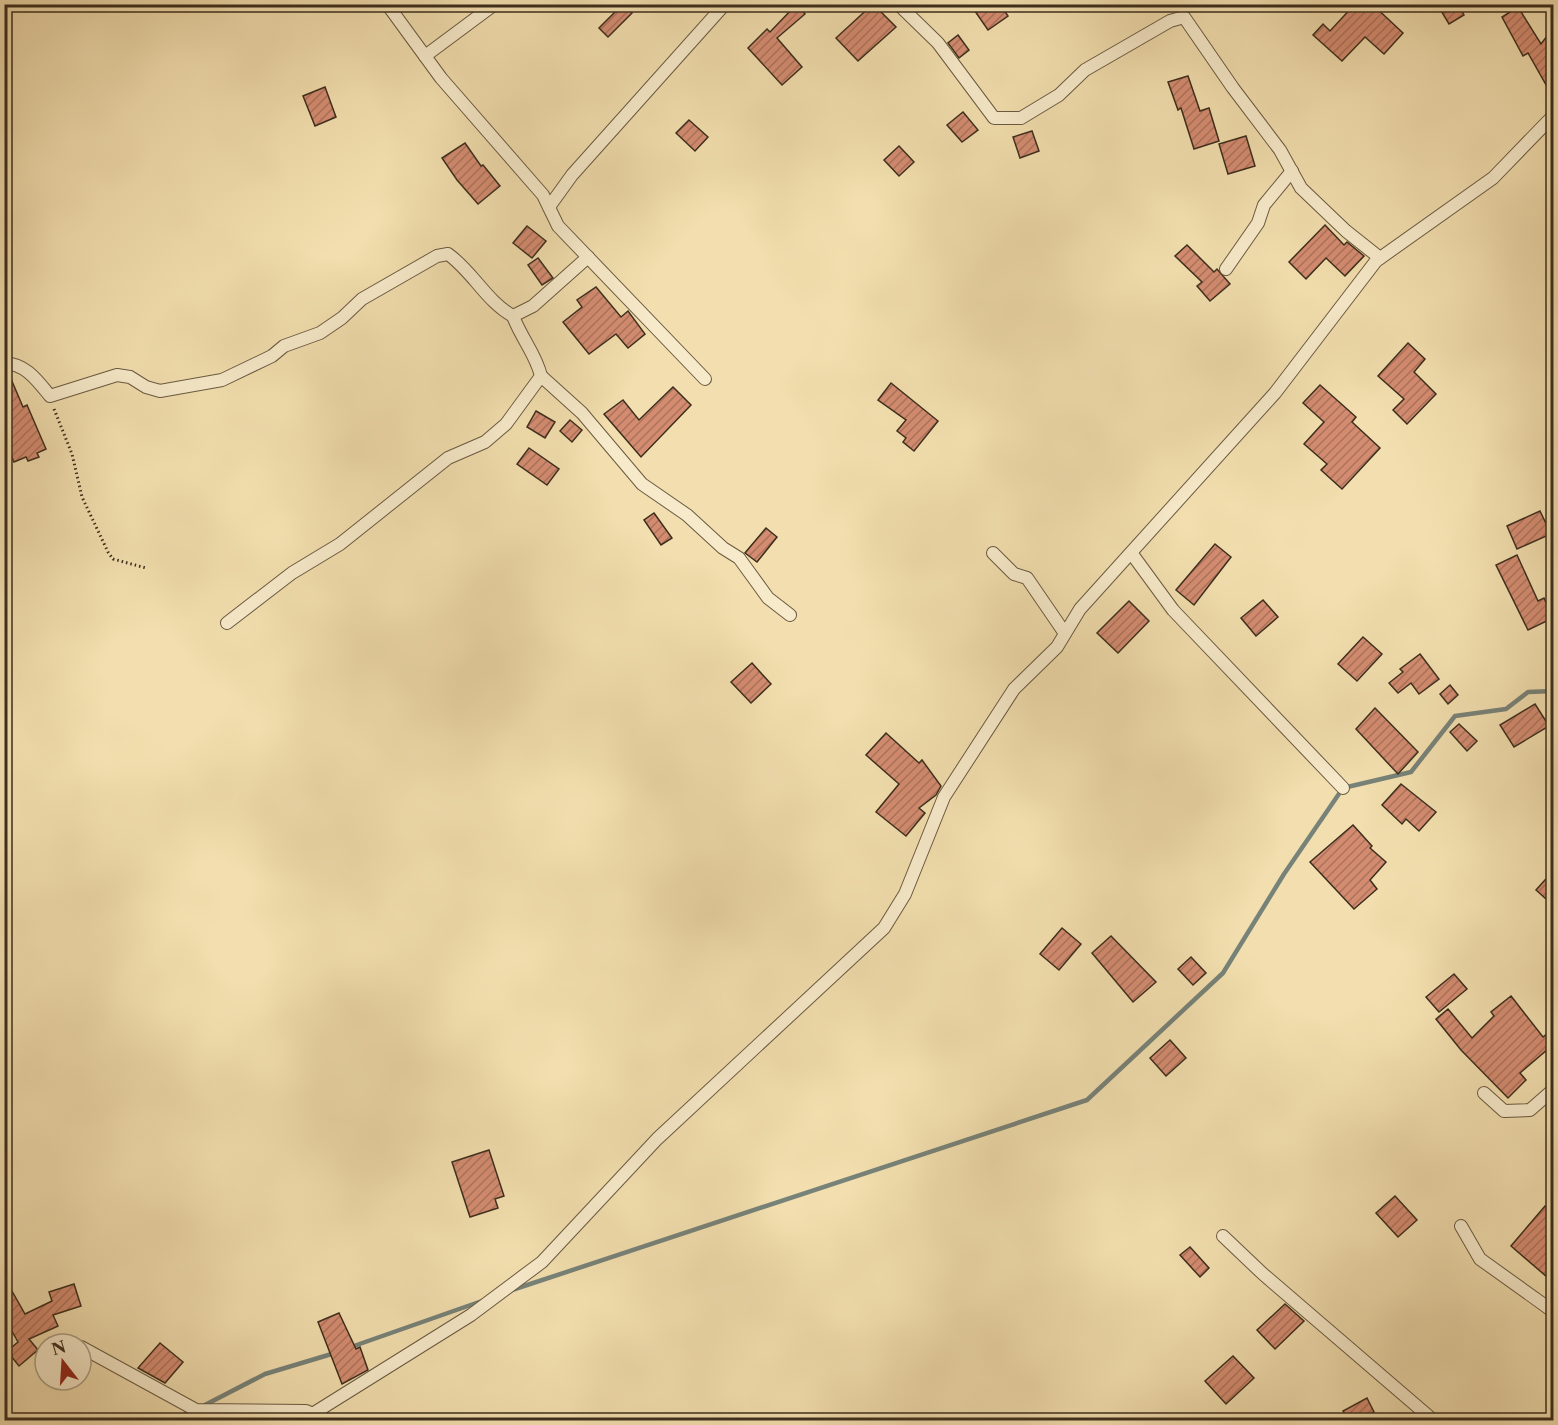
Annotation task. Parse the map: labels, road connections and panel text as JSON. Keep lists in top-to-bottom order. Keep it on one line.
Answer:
{"north":"top"}
